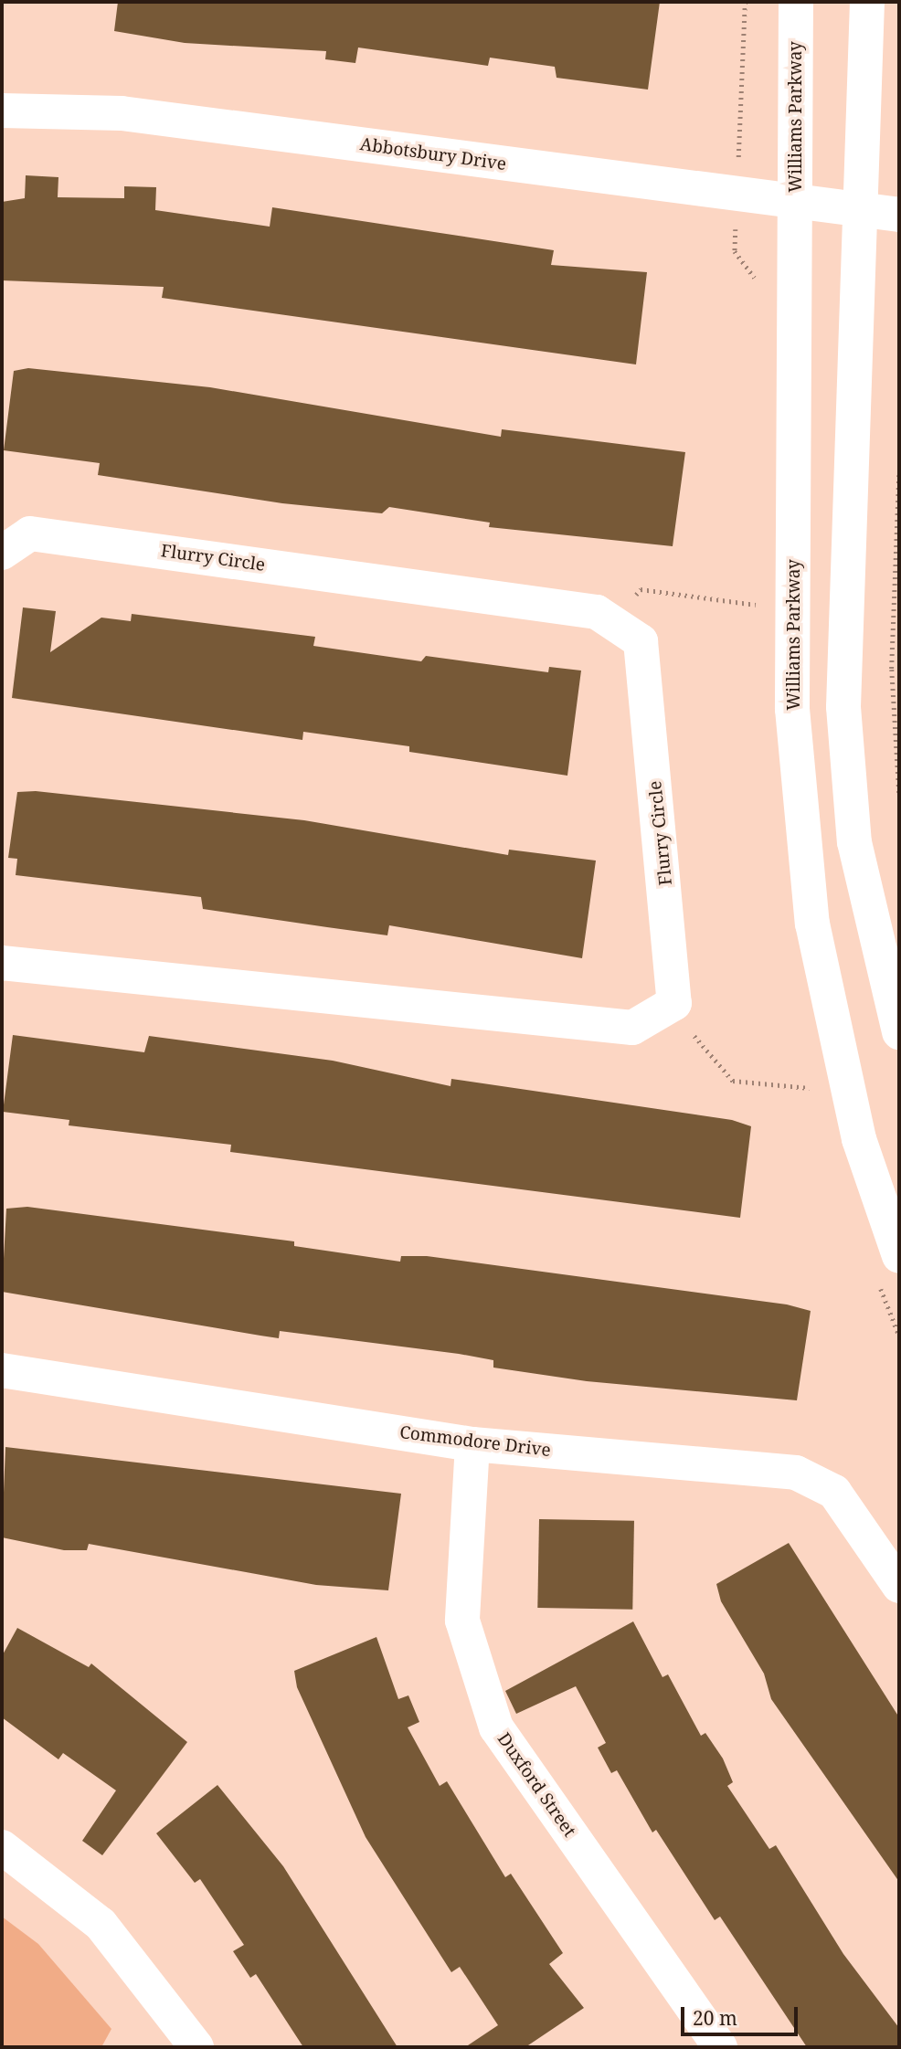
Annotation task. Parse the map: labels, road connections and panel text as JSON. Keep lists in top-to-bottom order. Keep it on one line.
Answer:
{"streets":{"street":["Williams Parkway","Abbotsbury Drive","Flurry Circle","Commodore Drive","Duxford Street"]},"crossings":[["Williams Parkway","Abbotsbury Drive"],["Commodore Drive","Duxford Street"]],"scale_bar":"20 m"}
